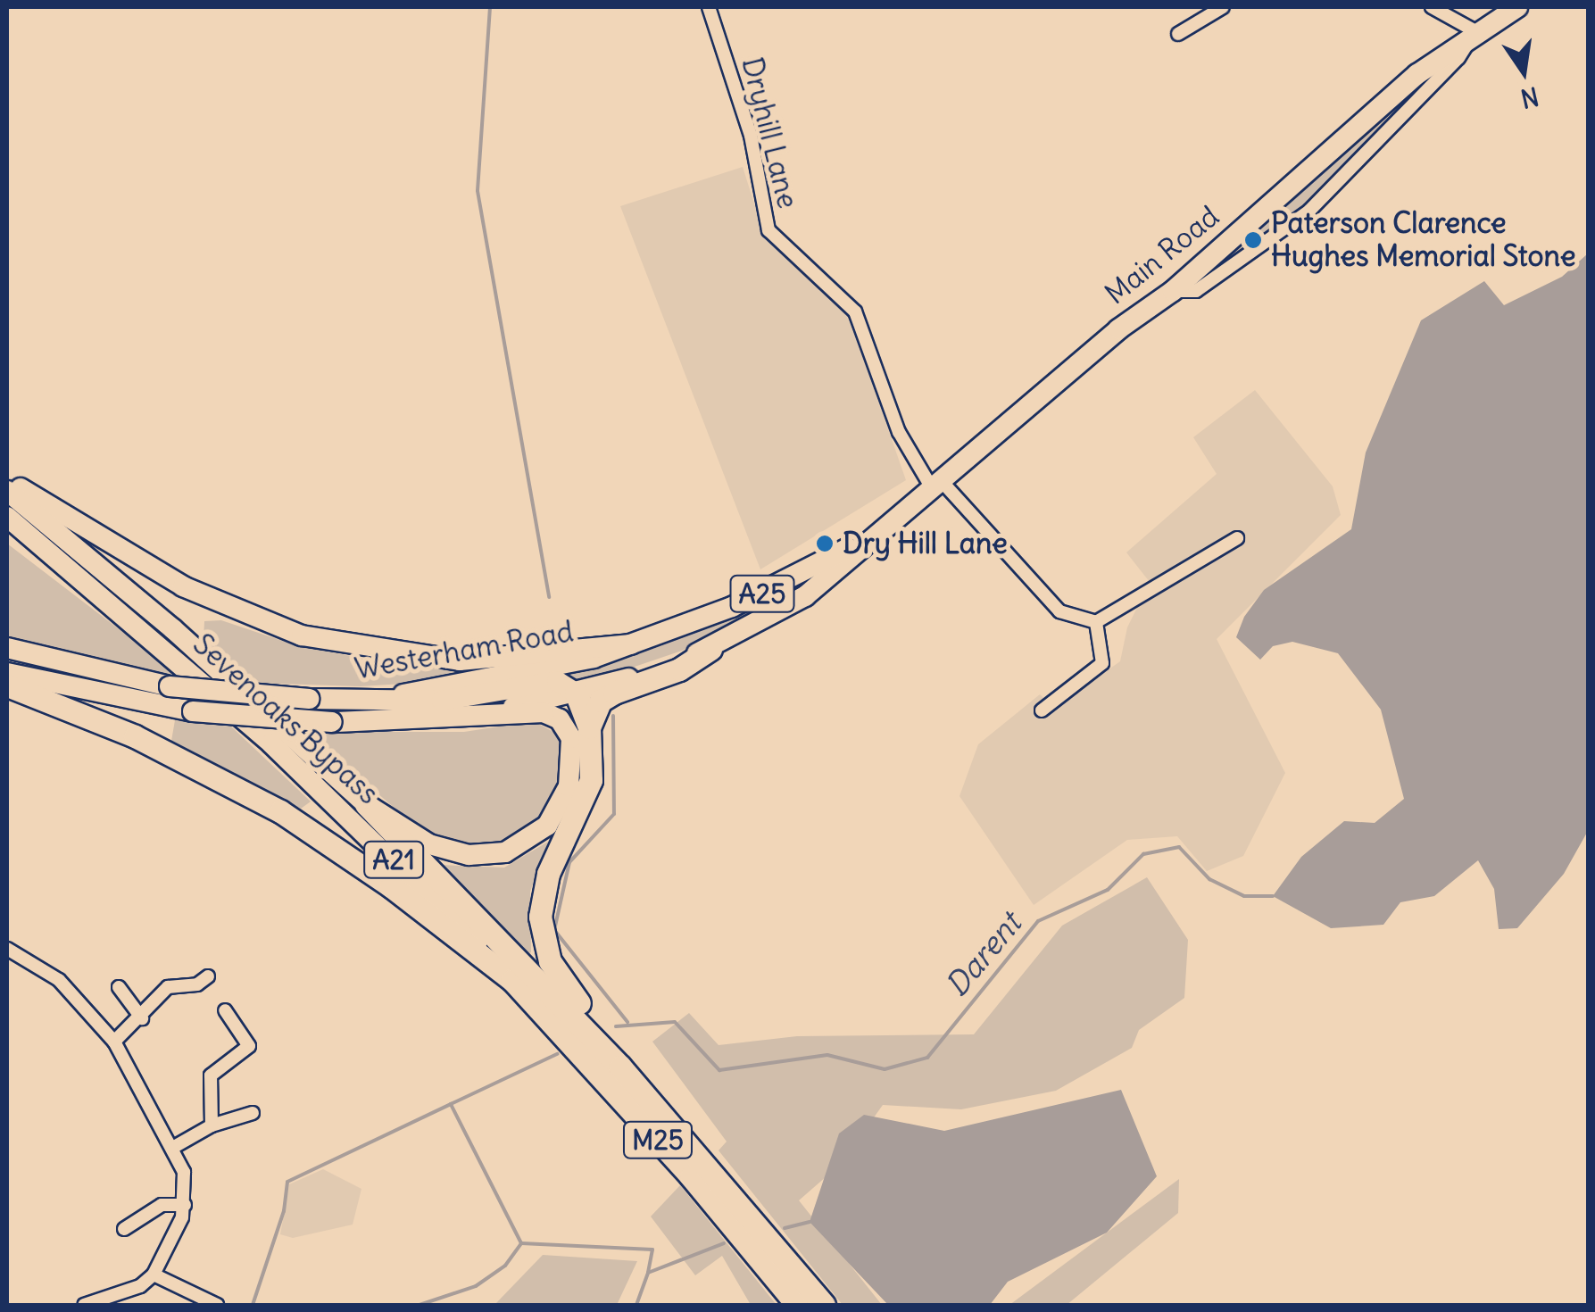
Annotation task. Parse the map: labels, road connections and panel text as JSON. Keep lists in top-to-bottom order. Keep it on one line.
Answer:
{"streets":{"highway":["M25"],"main road":["Main Road","A25","Westerham Road","Sevenoaks Bypass","A21"],"street":["Dryhill Lane"]},"crossings":[["Dryhill Lane","Main Road"],["Main Road","Westerham Road"],["Westerham Road","Sevenoaks Bypass"],["Westerham Road","M25"],["Sevenoaks Bypass","M25"]],"water":["Darent"],"places":["Paterson Clarence Hughes Memorial Stone","Dry Hill Lane"],"north":"bottom"}
